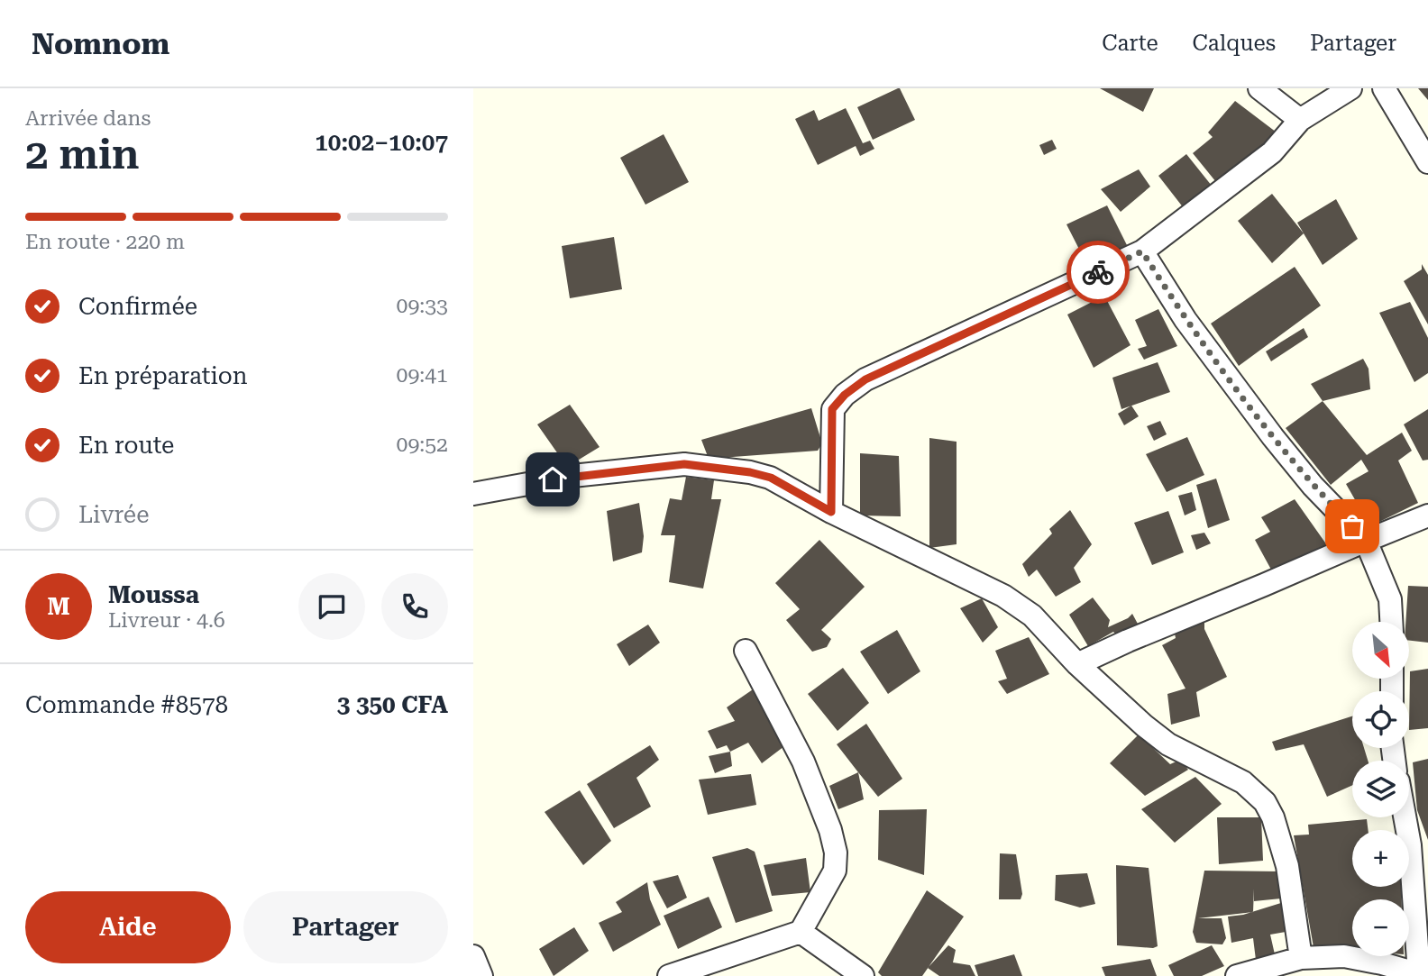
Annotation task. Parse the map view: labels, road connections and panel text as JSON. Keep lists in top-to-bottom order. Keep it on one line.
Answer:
{"north":"bottom right","page":{"header":"Nomnom","nav":["Carte","Calques","Partager"],"heading":["2 min","Arrivée dans","10:02–10:07"],"panel":["Moussa","Livreur · 4.6","Commande #8578","3 350 CFA"],"bar":"En route · 220 m","list":[["Confirmée","09:33"],["En préparation","09:41"],["En route","09:52"],"Livrée"],"round":"M","map_buttons":["+","−"],"buttons":["Aide","Partager"]}}
